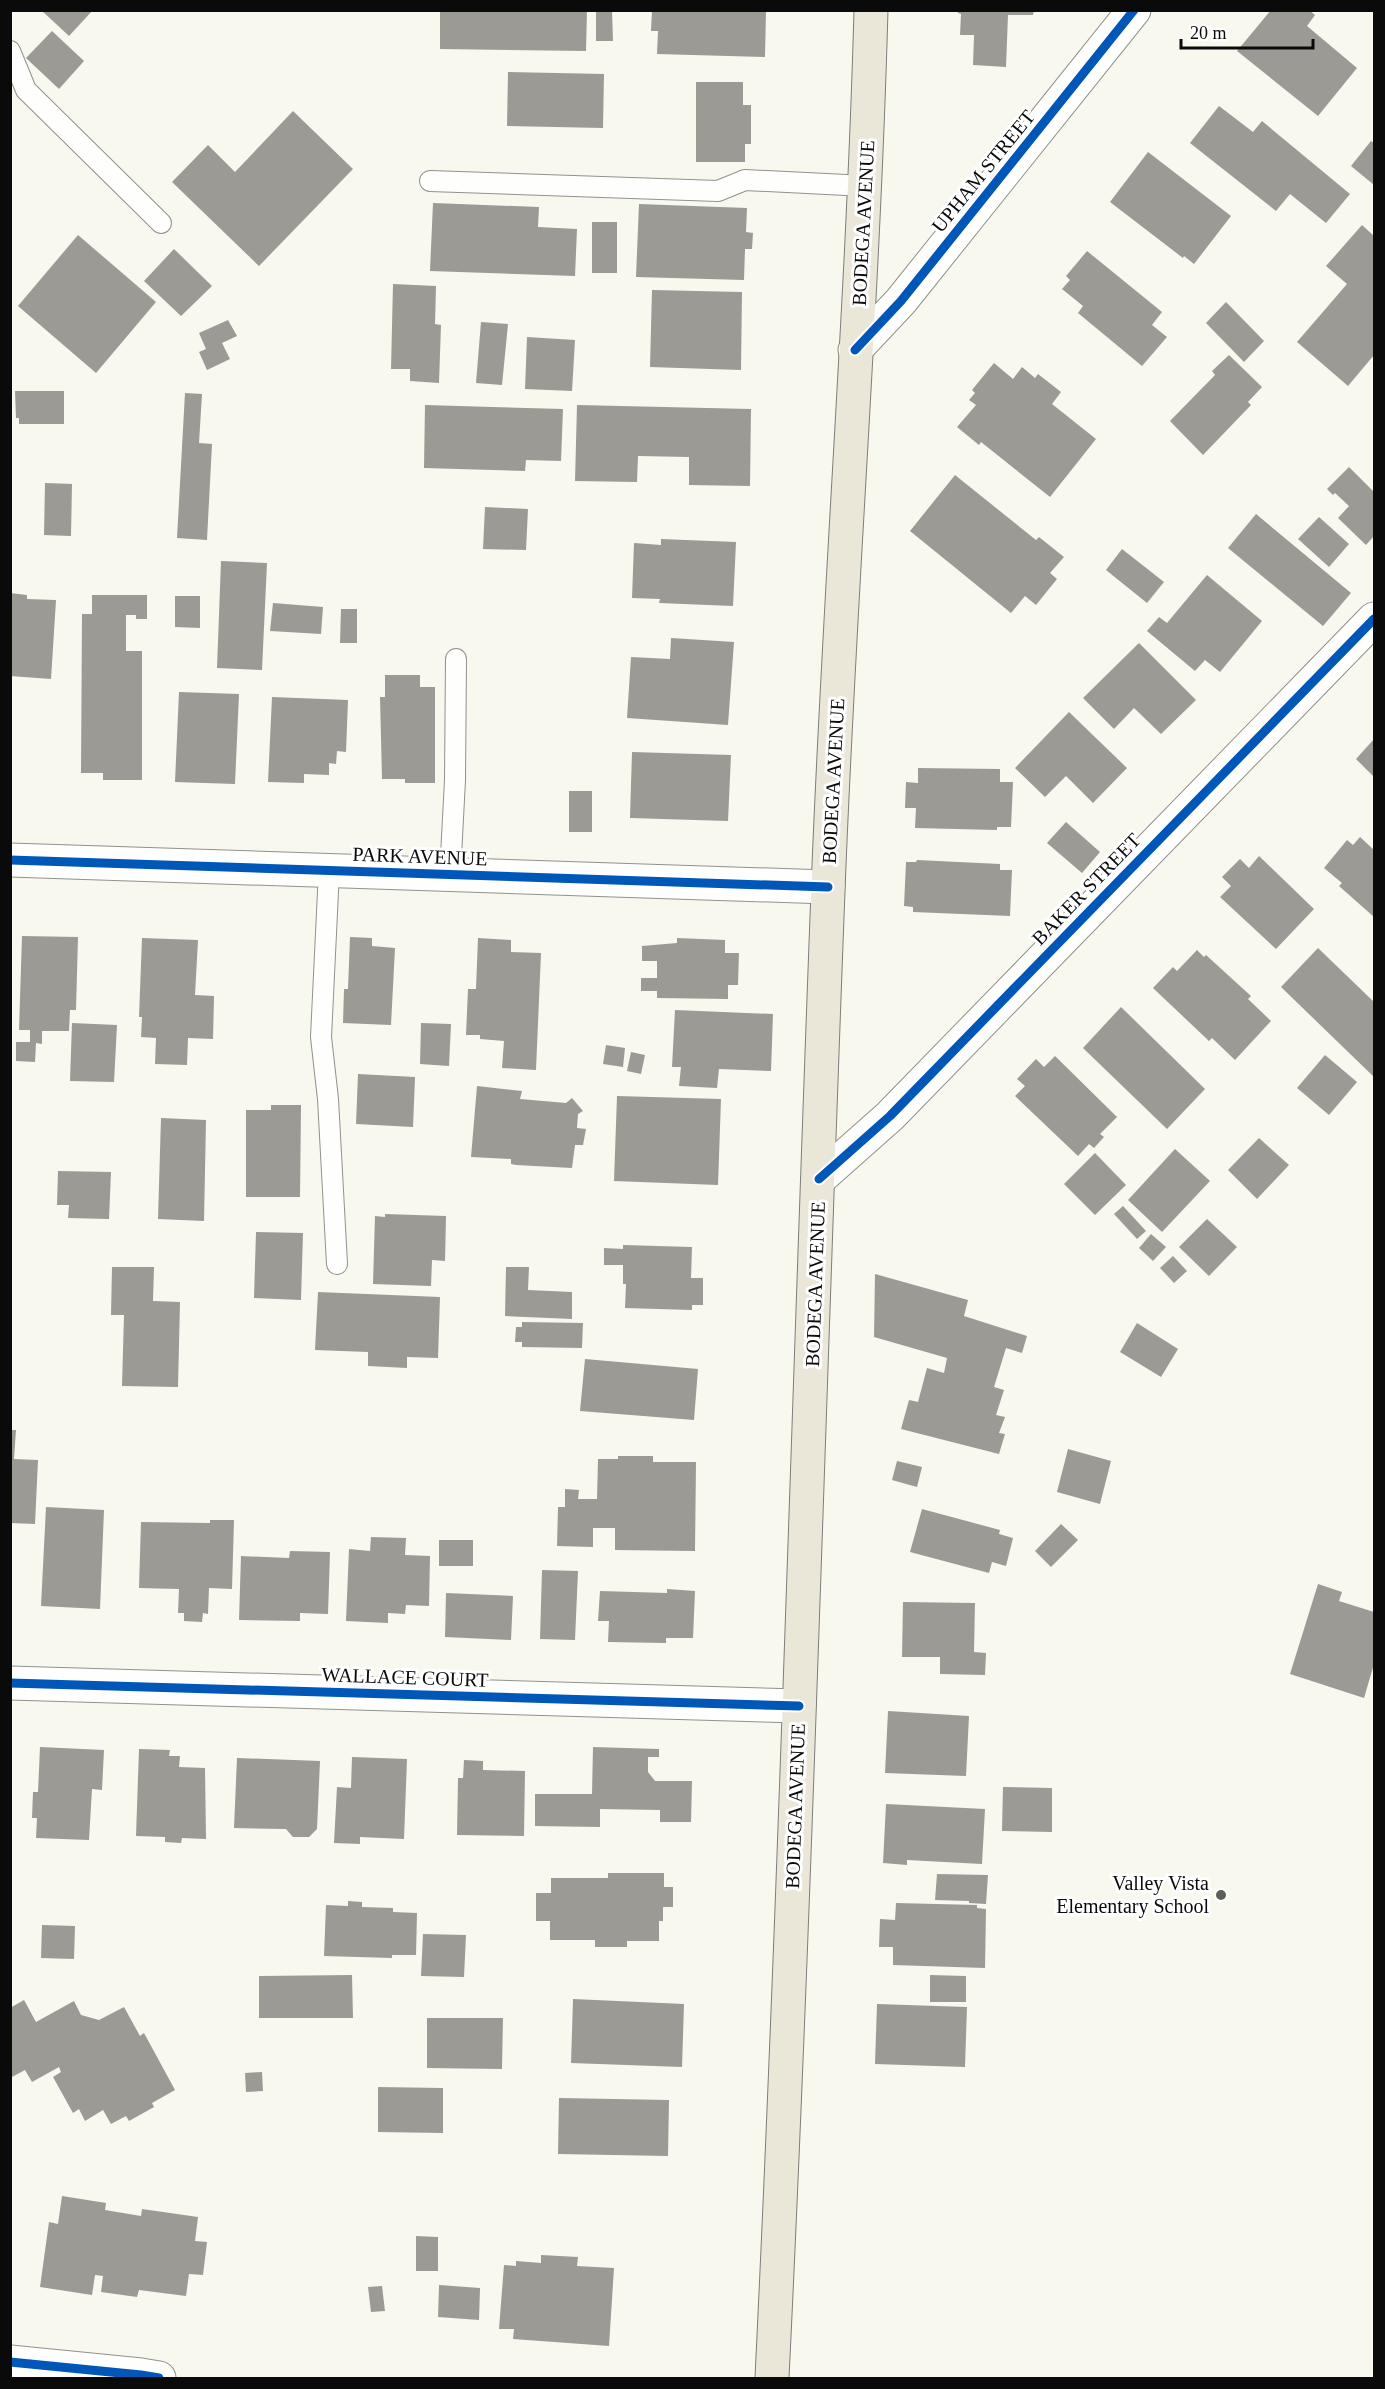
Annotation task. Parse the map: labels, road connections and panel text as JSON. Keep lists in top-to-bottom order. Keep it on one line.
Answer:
{"streets":{"main road":["BODEGA AVENUE"],"street":["UPHAM STREET","PARK AVENUE","BAKER STREET","WALLACE COURT"]},"crossings":[["UPHAM STREET","BODEGA AVENUE"],["BODEGA AVENUE","PARK AVENUE"],["BODEGA AVENUE","BAKER STREET"],["BODEGA AVENUE","WALLACE COURT"]],"places":["Valley Vista Elementary School"],"scale_bar":"20 m"}
